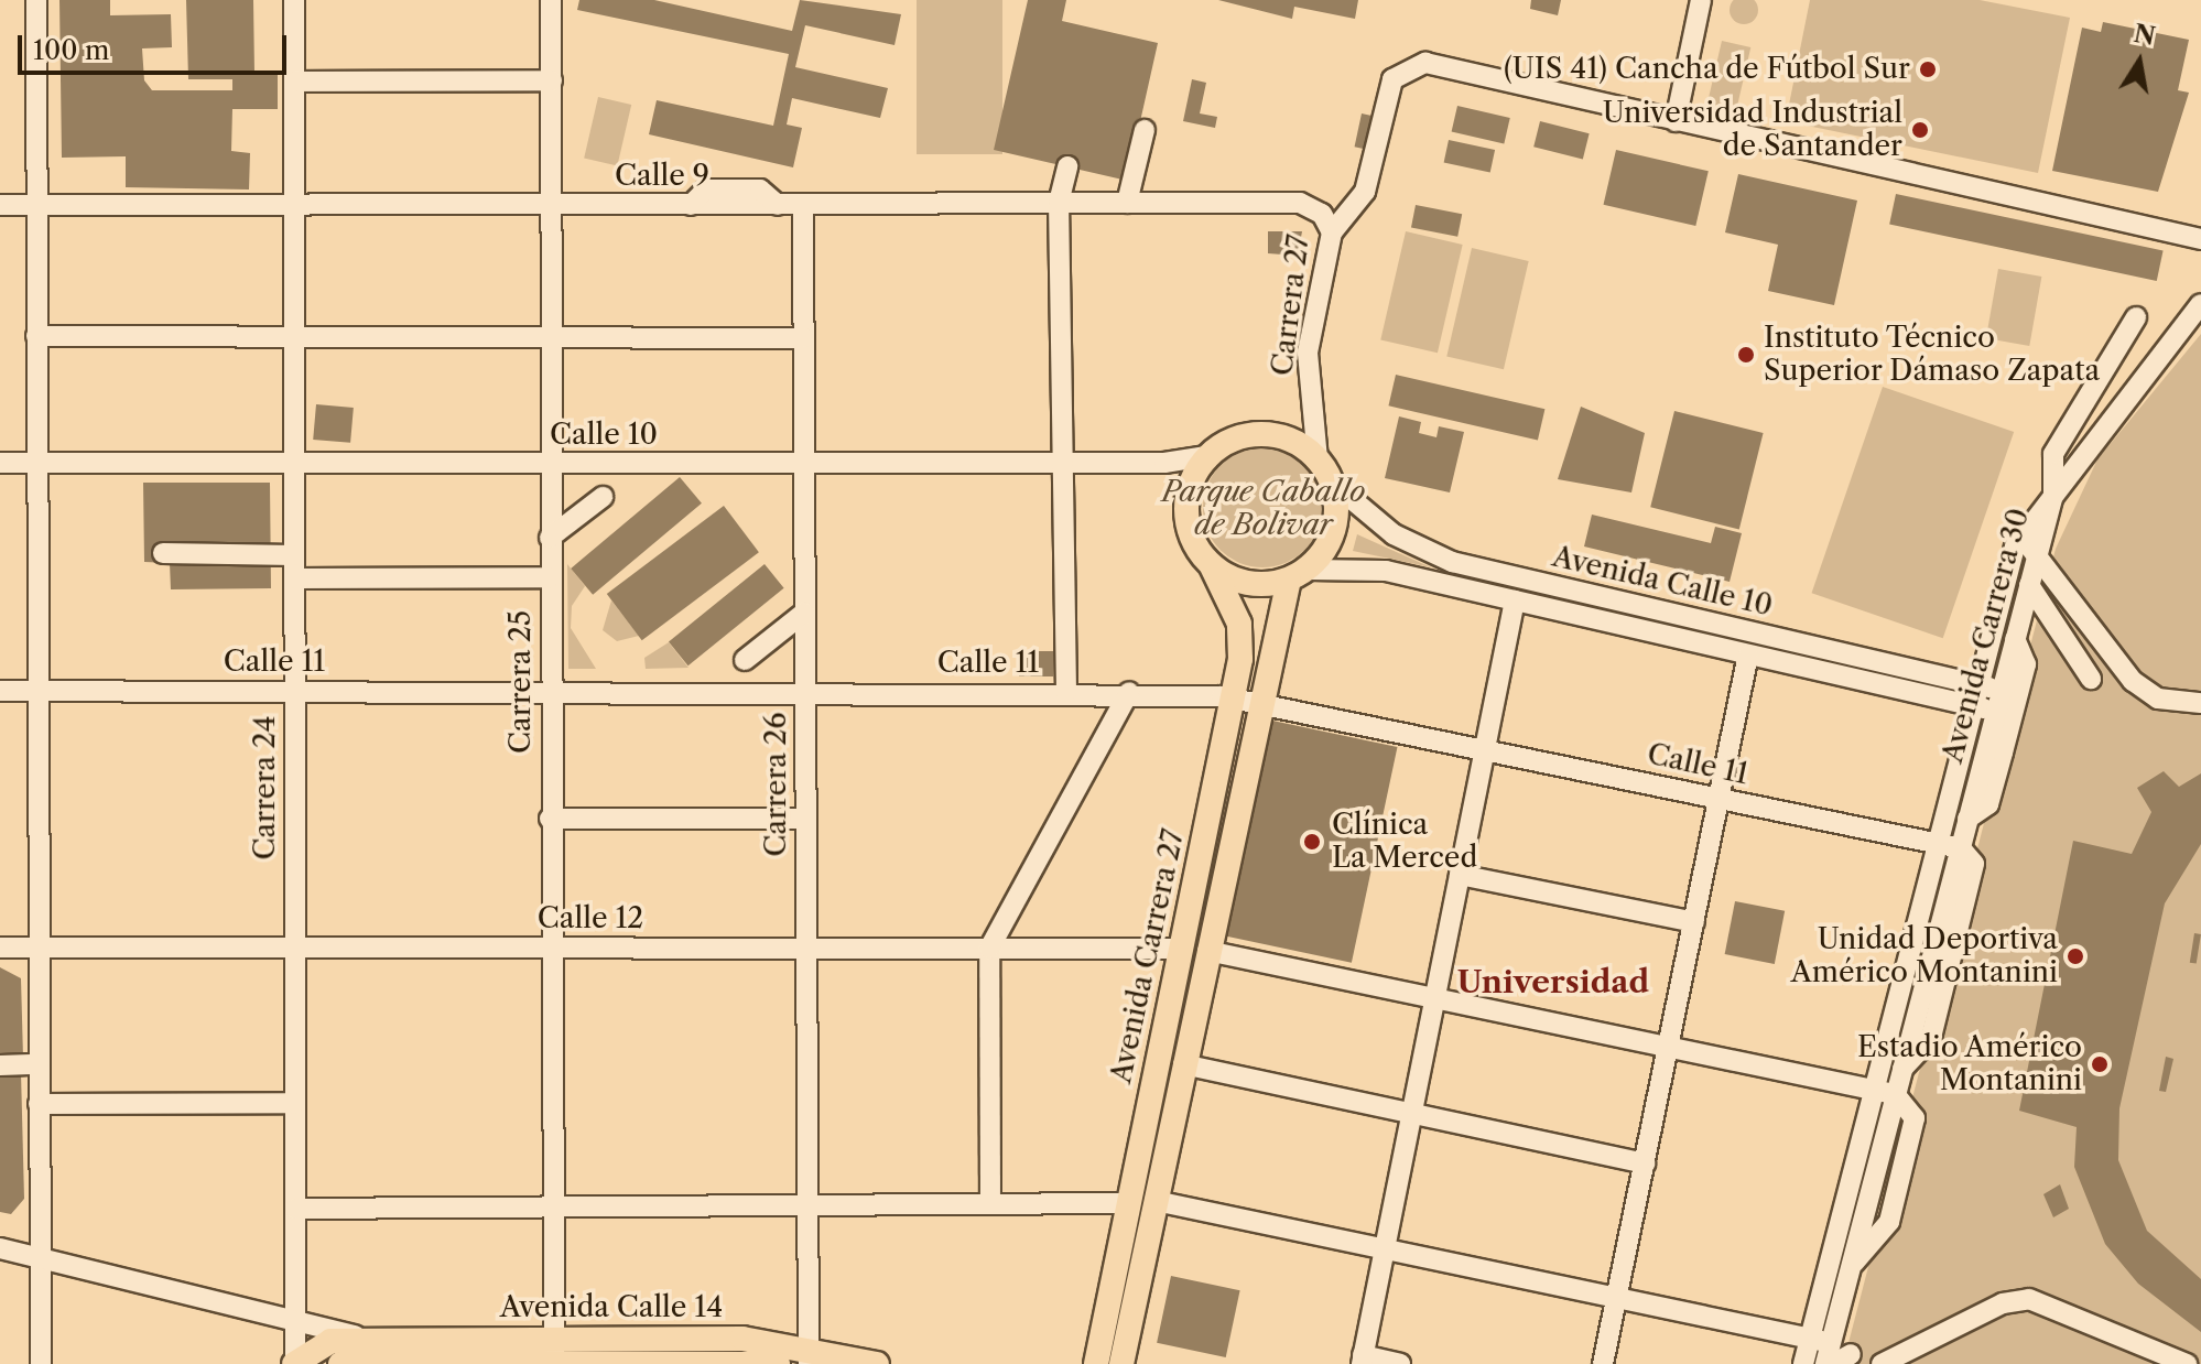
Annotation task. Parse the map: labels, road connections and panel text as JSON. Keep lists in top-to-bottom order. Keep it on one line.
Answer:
{"streets":{"main road":["Avenida Carrera 27","Avenida Calle 14"],"street":["Calle 9","Carrera 27","Calle 10","Avenida Calle 10","Avenida Carrera 30","Calle 11","Carrera 25","Carrera 26","Carrera 24","Calle 12"]},"crossings":[["Calle 9","Carrera 27"],["Calle 9","Carrera 25"],["Calle 9","Carrera 26"],["Calle 9","Carrera 24"],["Carrera 27","Calle 10"],["Carrera 27","Avenida Calle 10"],["Carrera 27","Avenida Carrera 27"],["Calle 10","Avenida Calle 10"],["Calle 10","Carrera 25"],["Calle 10","Carrera 26"],["Calle 10","Carrera 24"],["Calle 10","Avenida Carrera 27"],["Avenida Calle 10","Avenida Carrera 30"],["Avenida Calle 10","Avenida Carrera 27"],["Avenida Carrera 30","Calle 11"],["Calle 11","Carrera 25"],["Calle 11","Carrera 26"],["Calle 11","Carrera 24"],["Calle 11","Avenida Carrera 27"],["Carrera 25","Calle 12"],["Carrera 25","Avenida Calle 14"],["Carrera 26","Calle 12"],["Carrera 26","Avenida Calle 14"],["Carrera 24","Calle 12"],["Calle 12","Avenida Carrera 27"]],"districts":["Universidad"],"parks":["Parque Caballo de Bolivar"],"places":["(UIS 41) Cancha de Fútbol Sur","Universidad Industrial de Santander","Instituto Técnico Superior Dámaso Zapata","Clínica La Merced","Unidad Deportiva Américo Montanini","Estadio Américo Montanini"],"scale_bar":"100 m","north":"top"}
